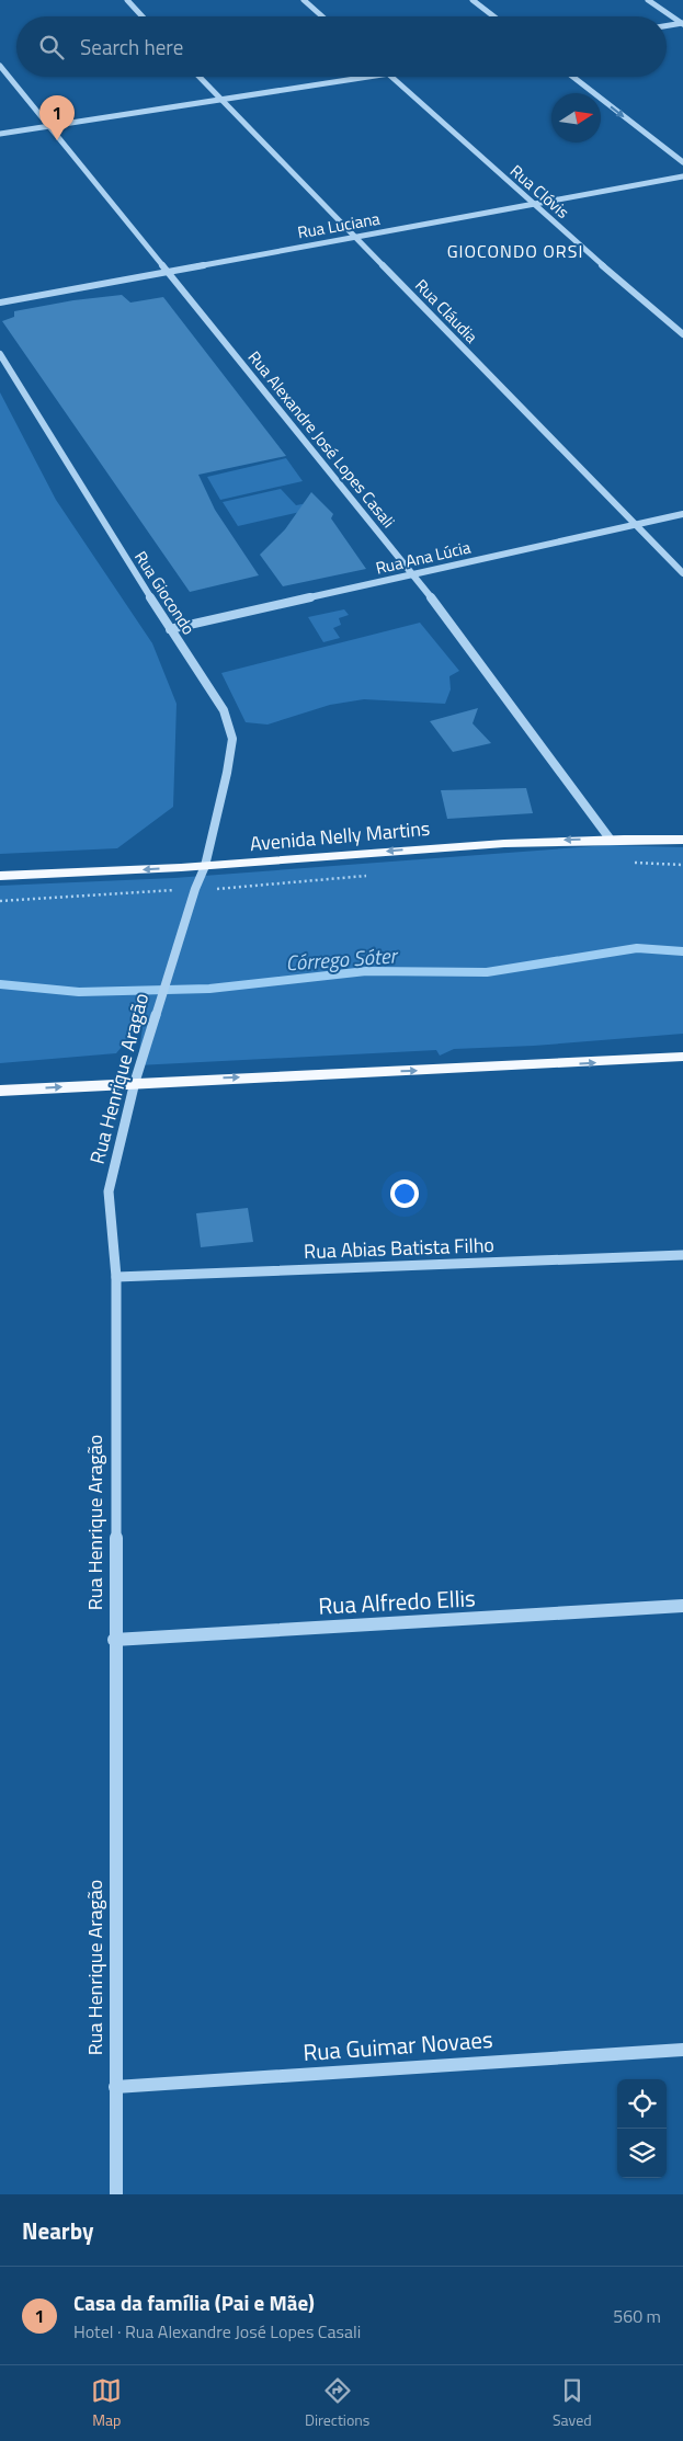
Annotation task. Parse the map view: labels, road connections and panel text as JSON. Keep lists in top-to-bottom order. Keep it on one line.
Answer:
{"streets":{"main road":["Avenida Nelly Martins"],"street":["Rua Clóvis","Rua Luciana","Rua Cláudia","Rua Alexandre José Lopes Casali","Rua Ana Lúcia","Rua Giocondo","Rua Henrique Aragão","Rua Abias Batista Filho","Rua Alfredo Ellis","Rua Guimar Novaes"]},"crossings":[["Rua Clóvis","Rua Luciana"],["Rua Luciana","Rua Cláudia"],["Rua Luciana","Rua Alexandre José Lopes Casali"],["Rua Cláudia","Rua Ana Lúcia"],["Rua Alexandre José Lopes Casali","Rua Ana Lúcia"],["Rua Alexandre José Lopes Casali","Avenida Nelly Martins"],["Rua Ana Lúcia","Rua Giocondo"],["Rua Giocondo","Avenida Nelly Martins"],["Rua Giocondo","Rua Henrique Aragão"],["Avenida Nelly Martins","Rua Henrique Aragão"],["Rua Henrique Aragão","Rua Abias Batista Filho"],["Rua Henrique Aragão","Rua Alfredo Ellis"],["Rua Henrique Aragão","Rua Guimar Novaes"]],"one_way":["Avenida Nelly Martins"],"districts":["GIOCONDO ORSI"],"water":["Córrego Sóter"],"north":"right","page":{"search":"Search here","pins":"1","heading":"Nearby","list":[{"mark":"1","name":"Casa da família (Pai e Mãe)","note":"Hotel · Rua Alexandre José Lopes Casali","value":"560 m"}],"nav":["Map","Directions","Saved"]}}
